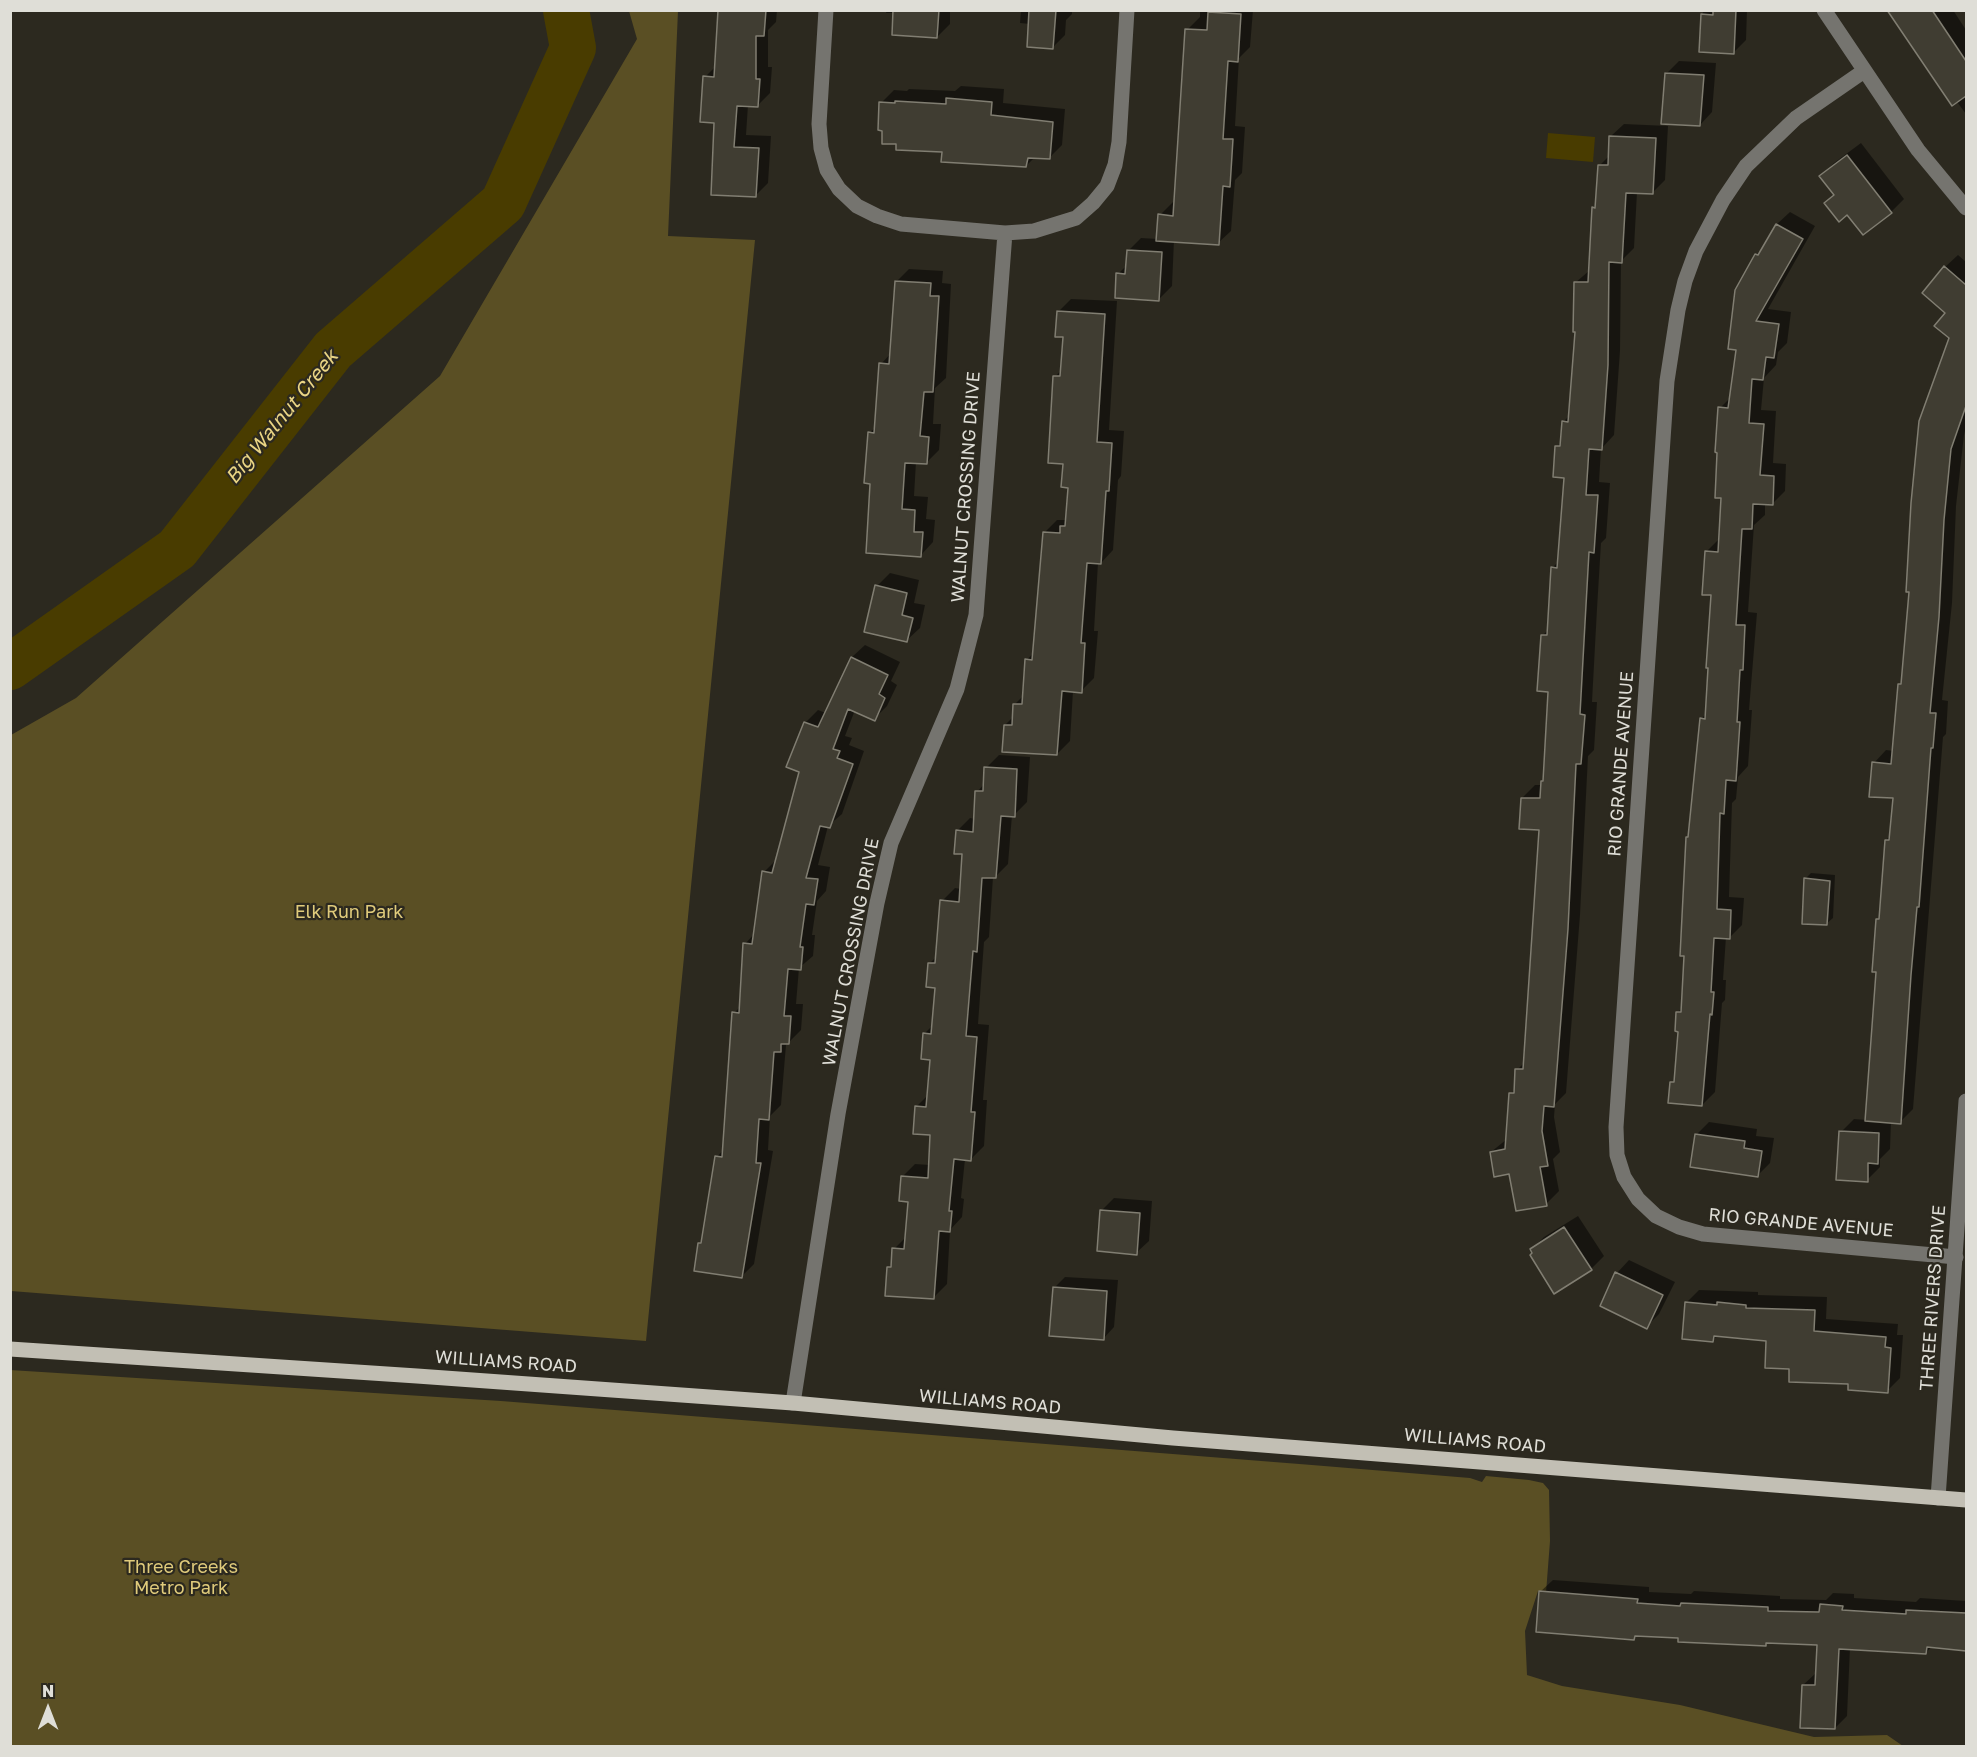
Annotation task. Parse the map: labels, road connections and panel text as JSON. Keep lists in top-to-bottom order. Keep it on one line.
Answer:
{"streets":{"main road":["WILLIAMS ROAD"],"street":["WALNUT CROSSING DRIVE","RIO GRANDE AVENUE","THREE RIVERS DRIVE"]},"crossings":[["WALNUT CROSSING DRIVE","WILLIAMS ROAD"],["RIO GRANDE AVENUE","THREE RIVERS DRIVE"],["THREE RIVERS DRIVE","WILLIAMS ROAD"]],"water":["Big Walnut Creek"],"parks":["Elk Run Park","Three Creeks Metro Park"],"north":"top"}
